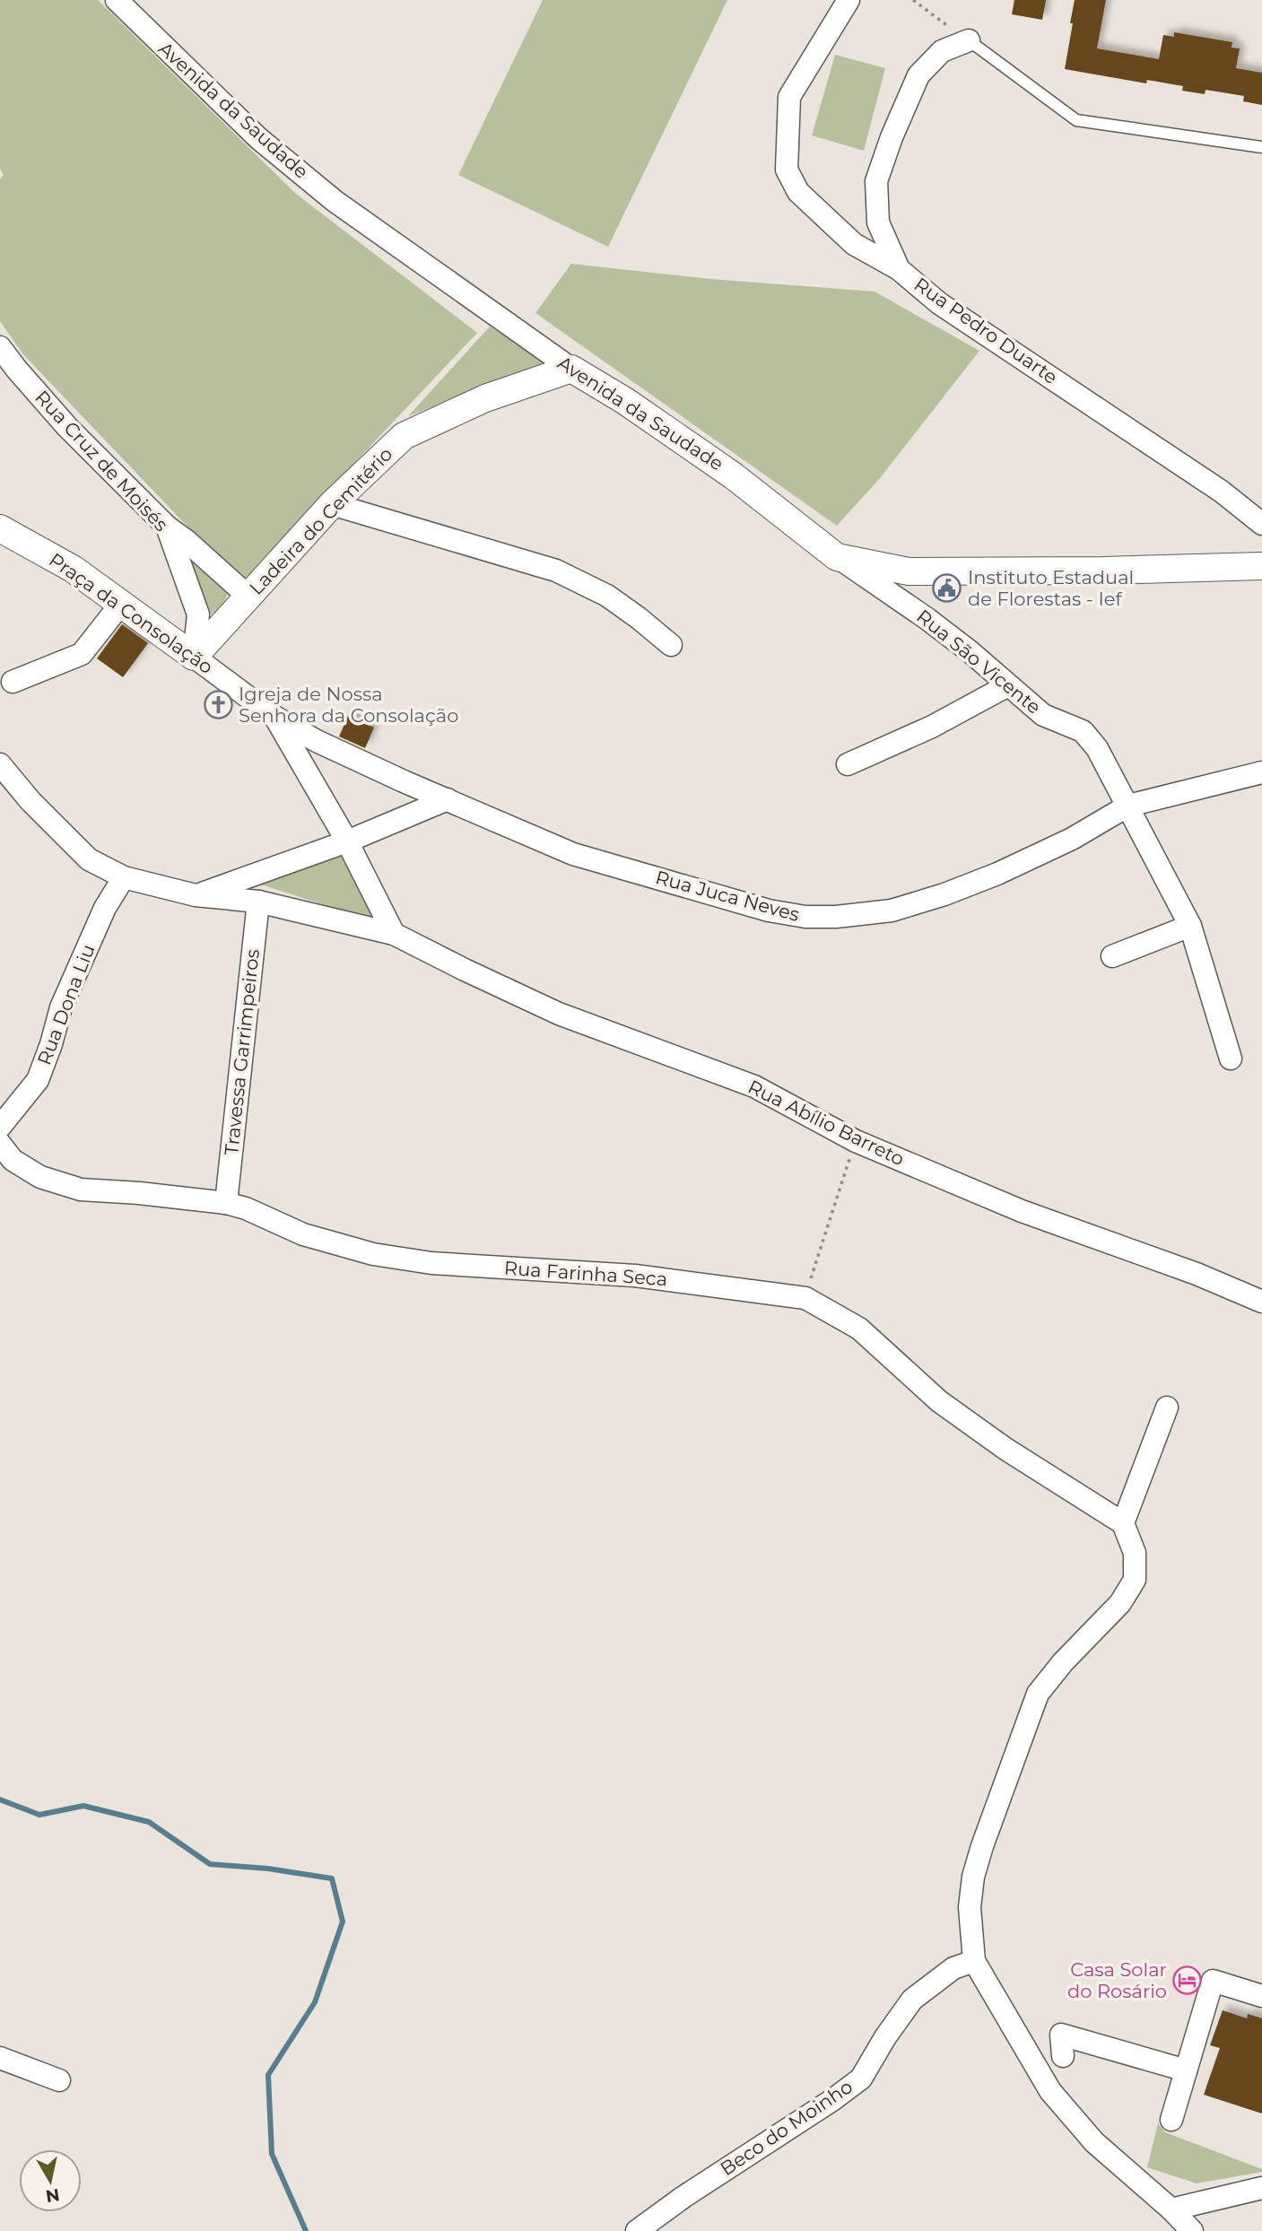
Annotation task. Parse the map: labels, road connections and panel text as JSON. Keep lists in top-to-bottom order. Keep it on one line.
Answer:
{"streets":{"street":["Avenida da Saudade","Rua Pedro Duarte","Rua Cruz de Moisés","Ladeira do Cemitério","Praça da Consolação","Rua São Vicente","Rua Juca Neves","Rua Dona Liu","Travessa Garrimpeiros","Rua Abílio Barreto","Rua Farinha Seca","Beco do Moinho"]},"crossings":[["Avenida da Saudade","Ladeira do Cemitério"],["Avenida da Saudade","Rua São Vicente"],["Rua Cruz de Moisés","Ladeira do Cemitério"],["Rua Cruz de Moisés","Praça da Consolação"],["Ladeira do Cemitério","Praça da Consolação"],["Praça da Consolação","Rua Juca Neves"],["Rua São Vicente","Rua Juca Neves"],["Rua Dona Liu","Rua Abílio Barreto"],["Travessa Garrimpeiros","Rua Abílio Barreto"],["Travessa Garrimpeiros","Rua Farinha Seca"]],"places":{"public building":["Instituto Estadual de Florestas - Ief"],"church":["Igreja de Nossa Senhora da Consolação"],"hotel":["Casa Solar do Rosário"]},"north":"bottom"}
